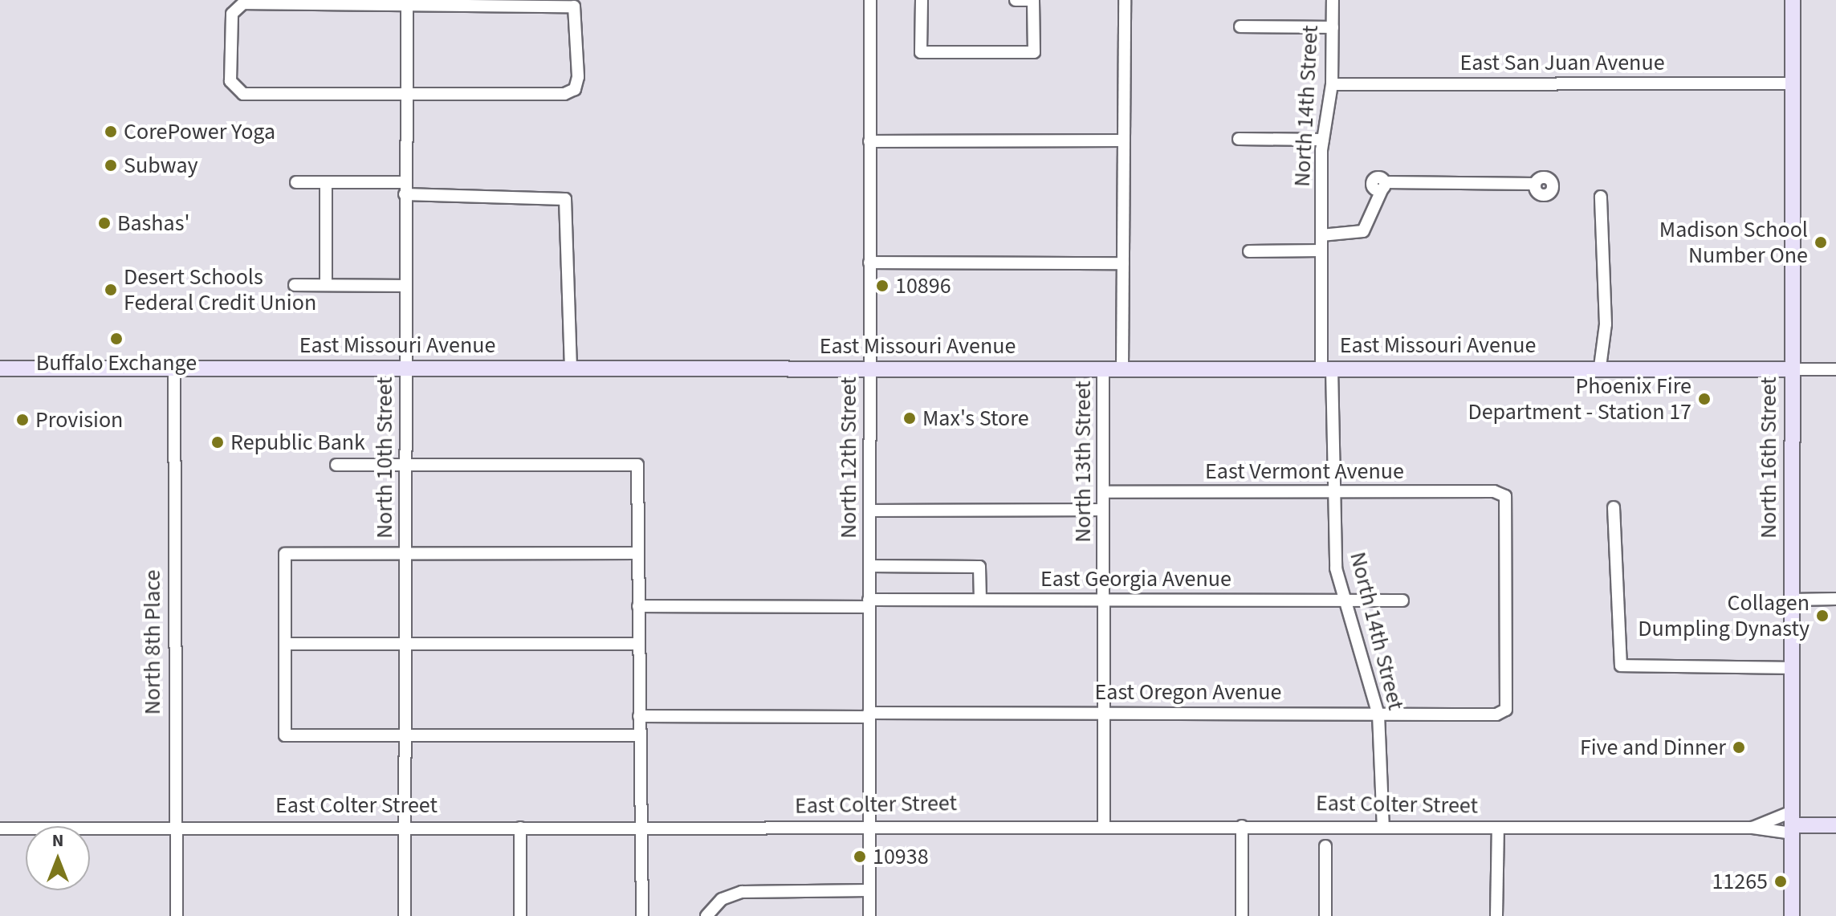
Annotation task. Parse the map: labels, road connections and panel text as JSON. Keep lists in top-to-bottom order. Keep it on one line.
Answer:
{"streets":{"main road":["East Missouri Avenue","North 16th Street","East Colter Street"],"street":["East San Juan Avenue","North 14th Street","North 10th Street","North 12th Street","North 13th Street","East Vermont Avenue","East Georgia Avenue","North 8th Place","East Oregon Avenue"]},"crossings":[["East San Juan Avenue","North 14th Street"],["East San Juan Avenue","North 16th Street"],["North 14th Street","East Missouri Avenue"],["North 14th Street","East Vermont Avenue"],["North 14th Street","East Georgia Avenue"],["North 14th Street","East Oregon Avenue"],["North 14th Street","East Colter Street"],["East Missouri Avenue","North 10th Street"],["East Missouri Avenue","North 12th Street"],["East Missouri Avenue","North 16th Street"],["East Missouri Avenue","North 13th Street"],["East Missouri Avenue","North 8th Place"],["North 10th Street","East Colter Street"],["North 12th Street","East Georgia Avenue"],["North 12th Street","East Oregon Avenue"],["North 12th Street","East Colter Street"],["North 16th Street","East Colter Street"],["North 13th Street","East Vermont Avenue"],["North 13th Street","East Georgia Avenue"],["North 13th Street","East Oregon Avenue"],["North 13th Street","East Colter Street"],["East Vermont Avenue","East Oregon Avenue"],["North 8th Place","East Colter Street"]],"places":["CorePower Yoga","Subway","Bashas'","Madison School Number One","10896","Desert Schools Federal Credit Union","Buffalo Exchange","Phoenix Fire Department - Station 17","Max's Store","Provision","Republic Bank","Collagen Dumpling Dynasty","Five and Dinner","10938","11265"],"north":"top"}
